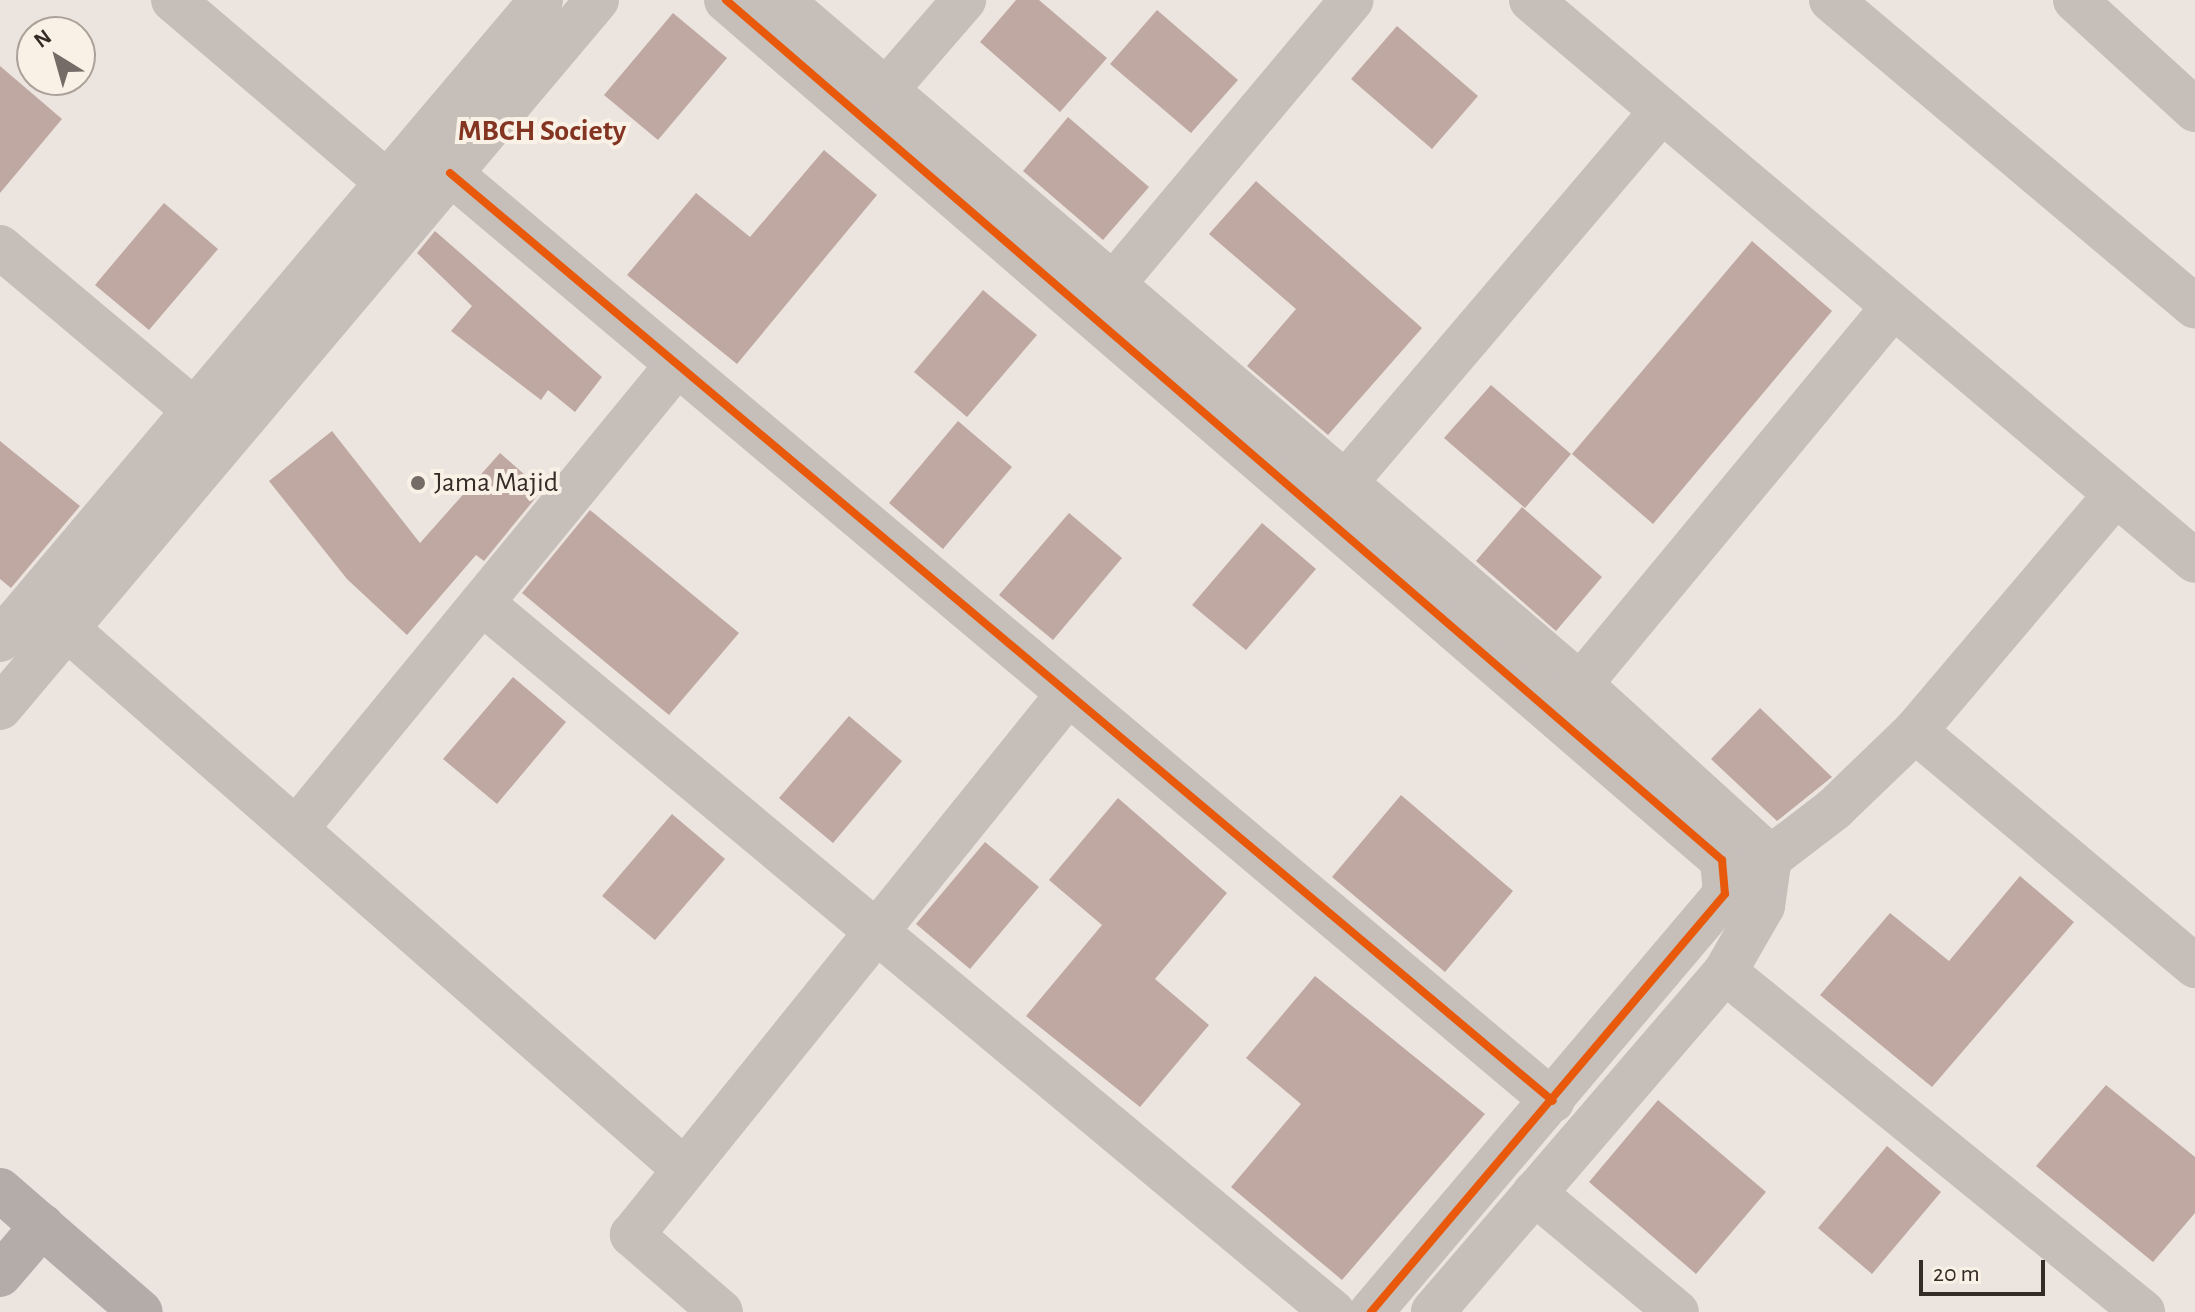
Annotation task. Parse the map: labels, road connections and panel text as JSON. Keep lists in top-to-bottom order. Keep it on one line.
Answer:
{"districts":["MBCH Society"],"places":["Jama Majid"],"scale_bar":"20 m","north":"top left"}
